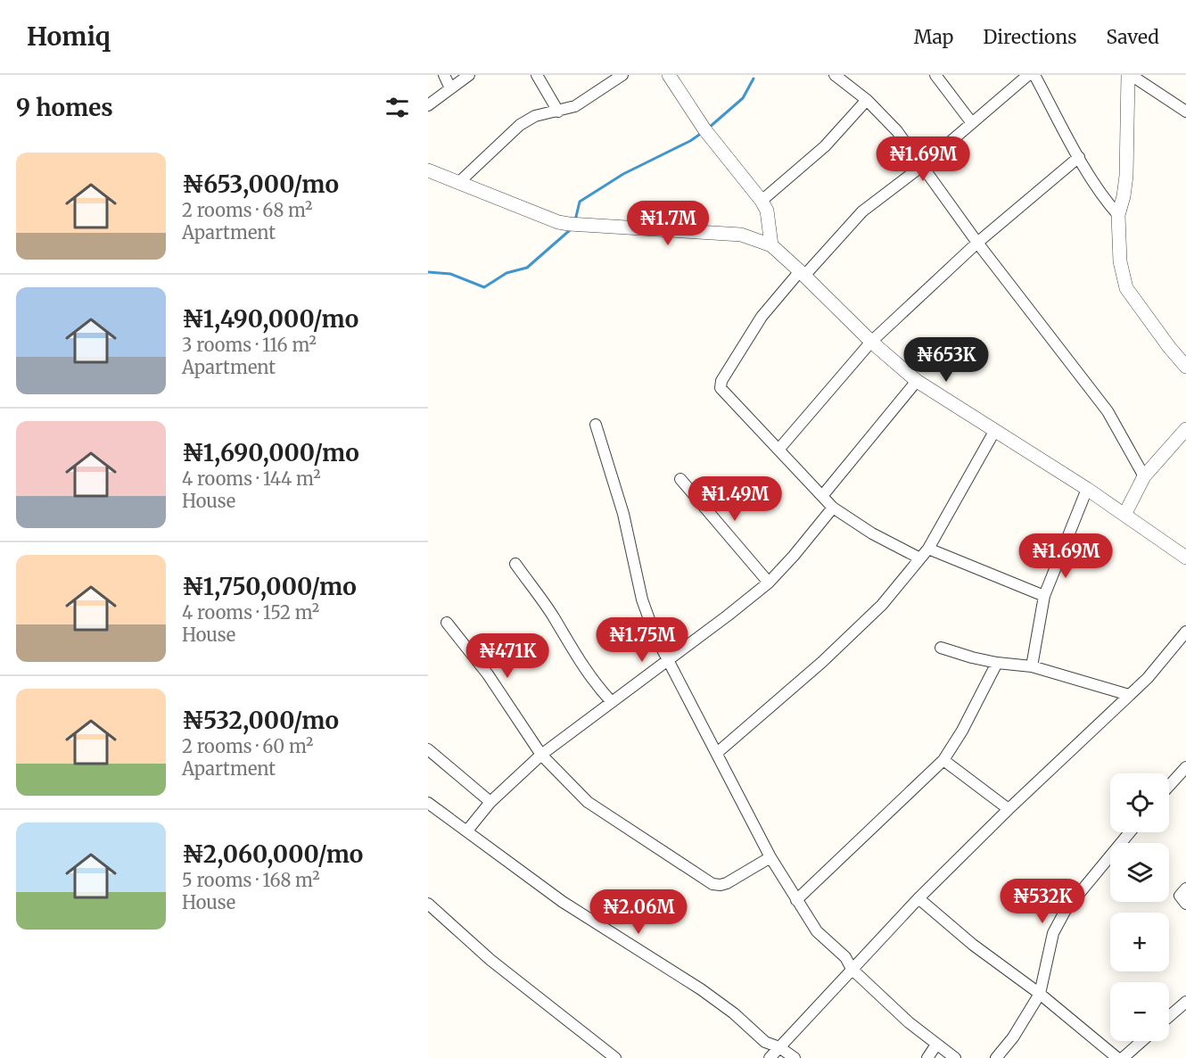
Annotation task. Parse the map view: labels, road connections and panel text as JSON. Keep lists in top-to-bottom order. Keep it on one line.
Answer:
{"page":{"header":"Homiq","nav":["Map","Directions","Saved"],"heading":"9 homes","price":["₦1.69M","₦1.7M","₦653K","₦1.49M","₦1.69M","₦1.75M","₦471K","₦532K","₦2.06M"],"list":[{"name":"₦653,000/mo","note":"2 rooms · 68 m² · Apartment"},{"name":"₦1,490,000/mo","note":"3 rooms · 116 m² · Apartment"},{"name":"₦1,690,000/mo","note":"4 rooms · 144 m² · House"},{"name":"₦1,750,000/mo","note":"4 rooms · 152 m² · House"},{"name":"₦532,000/mo","note":"2 rooms · 60 m² · Apartment"},{"name":"₦2,060,000/mo","note":"5 rooms · 168 m² · House"}],"map_buttons":["+","−"]}}
